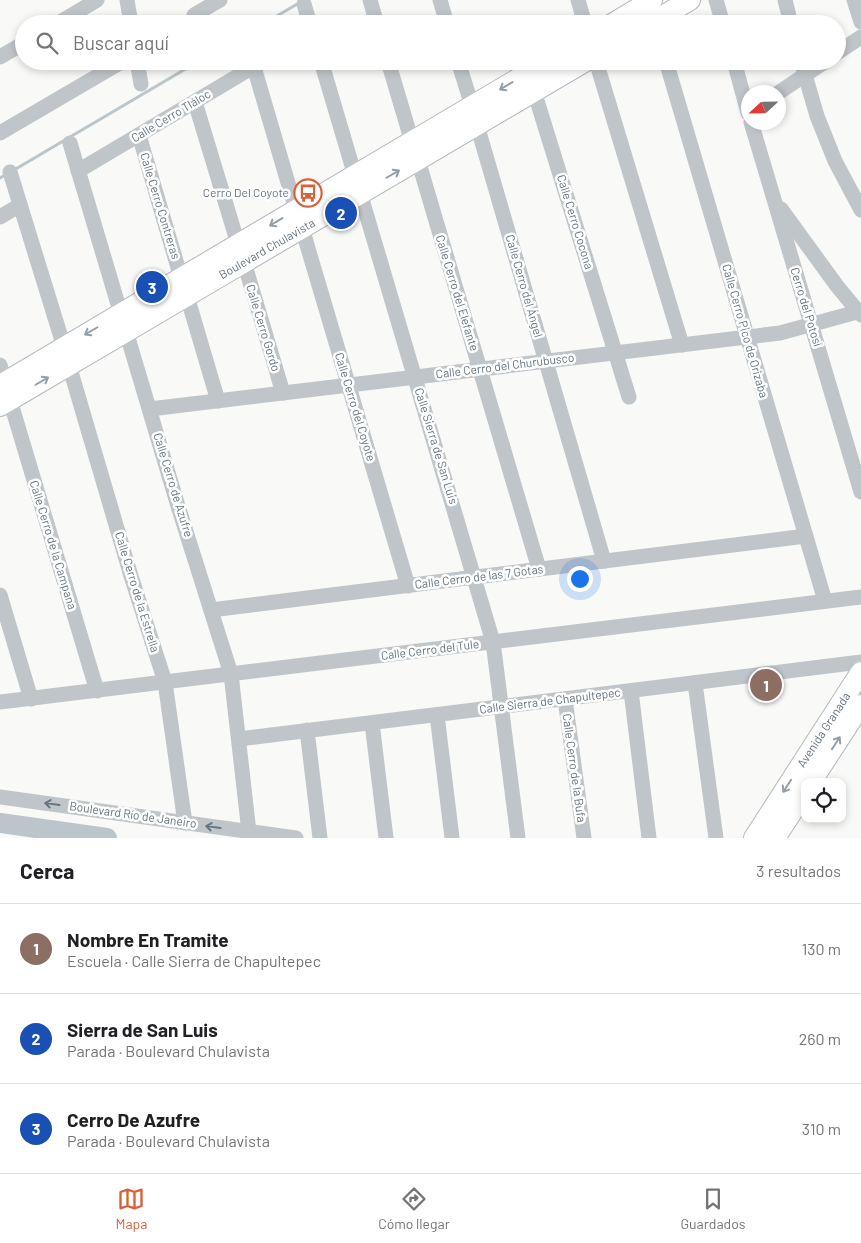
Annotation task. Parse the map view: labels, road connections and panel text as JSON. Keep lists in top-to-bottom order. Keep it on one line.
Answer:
{"streets":{"main road":["Boulevard Chulavista","Avenida Granada"],"street":["Calle Cerro Tláloc","Calle Cerro Contreras","Calle Cerro Cocona","Calle Cerro del Ángel","Calle Cerro del Elefante","Cerro del Potosí","Calle Cerro Gordo","Calle Cerro Pico de Orizaba","Calle Cerro del Churubusco","Calle Cerro del Coyote","Calle Sierra de San Luis","Calle Cerro de Azufre","Calle Cerro de la Campana","Calle Cerro de las 7 Gotas","Calle Cerro de la Estrella","Calle Cerro del Tule","Calle Sierra de Chapultepec","Calle Cerro de la Bufa","Boulevard Río de Janeiro"]},"crossings":[["Calle Cerro Tláloc","Calle Cerro Contreras"],["Calle Cerro Tláloc","Calle Cerro Gordo"],["Calle Cerro Tláloc","Calle Cerro de Azufre"],["Calle Cerro Contreras","Boulevard Chulavista"],["Calle Cerro Contreras","Calle Cerro del Churubusco"],["Calle Cerro Cocona","Boulevard Chulavista"],["Calle Cerro Cocona","Calle Cerro del Churubusco"],["Boulevard Chulavista","Calle Cerro del Ángel"],["Boulevard Chulavista","Calle Cerro del Elefante"],["Boulevard Chulavista","Calle Cerro Gordo"],["Boulevard Chulavista","Calle Cerro del Coyote"],["Boulevard Chulavista","Calle Sierra de San Luis"],["Boulevard Chulavista","Calle Cerro de Azufre"],["Boulevard Chulavista","Calle Cerro de la Campana"],["Boulevard Chulavista","Calle Cerro de la Estrella"],["Calle Cerro del Ángel","Calle Cerro del Churubusco"],["Calle Cerro del Ángel","Calle Cerro de las 7 Gotas"],["Calle Cerro del Elefante","Calle Cerro del Churubusco"],["Calle Cerro del Elefante","Calle Cerro de las 7 Gotas"],["Cerro del Potosí","Calle Cerro del Churubusco"],["Calle Cerro Gordo","Calle Cerro del Churubusco"],["Calle Cerro Pico de Orizaba","Calle Cerro del Churubusco"],["Calle Cerro Pico de Orizaba","Calle Cerro de las 7 Gotas"],["Calle Cerro Pico de Orizaba","Calle Cerro del Tule"],["Calle Cerro del Churubusco","Calle Cerro del Coyote"],["Calle Cerro del Churubusco","Calle Sierra de San Luis"],["Calle Cerro del Churubusco","Calle Cerro de Azufre"],["Calle Cerro del Coyote","Calle Cerro de las 7 Gotas"],["Calle Sierra de San Luis","Calle Cerro de las 7 Gotas"],["Calle Sierra de San Luis","Calle Cerro del Tule"],["Calle Sierra de San Luis","Calle Sierra de Chapultepec"],["Calle Cerro de Azufre","Calle Cerro de las 7 Gotas"],["Calle Cerro de Azufre","Calle Cerro del Tule"],["Calle Cerro de Azufre","Calle Sierra de Chapultepec"],["Calle Cerro de Azufre","Boulevard Río de Janeiro"],["Calle Cerro de la Campana","Calle Cerro del Tule"],["Calle Cerro de la Estrella","Calle Cerro del Tule"],["Calle Cerro de la Estrella","Boulevard Río de Janeiro"],["Calle Sierra de Chapultepec","Calle Cerro de la Bufa"]],"one_way":["Boulevard Río de Janeiro"],"places":{"bus stop":["Cerro Del Coyote"]},"north":"left","page":{"search":"Buscar aquí","pins":["2","3","1"],"heading":["Cerca","3 resultados"],"list":[{"mark":"1","name":"Nombre En Tramite","note":"Escuela · Calle Sierra de Chapultepec","value":"130 m"},{"mark":"2","name":"Sierra de San Luis","note":"Parada · Boulevard Chulavista","value":"260 m"},{"mark":"3","name":"Cerro De Azufre","note":"Parada · Boulevard Chulavista","value":"310 m"}],"nav":["Mapa","Cómo llegar","Guardados"]}}
